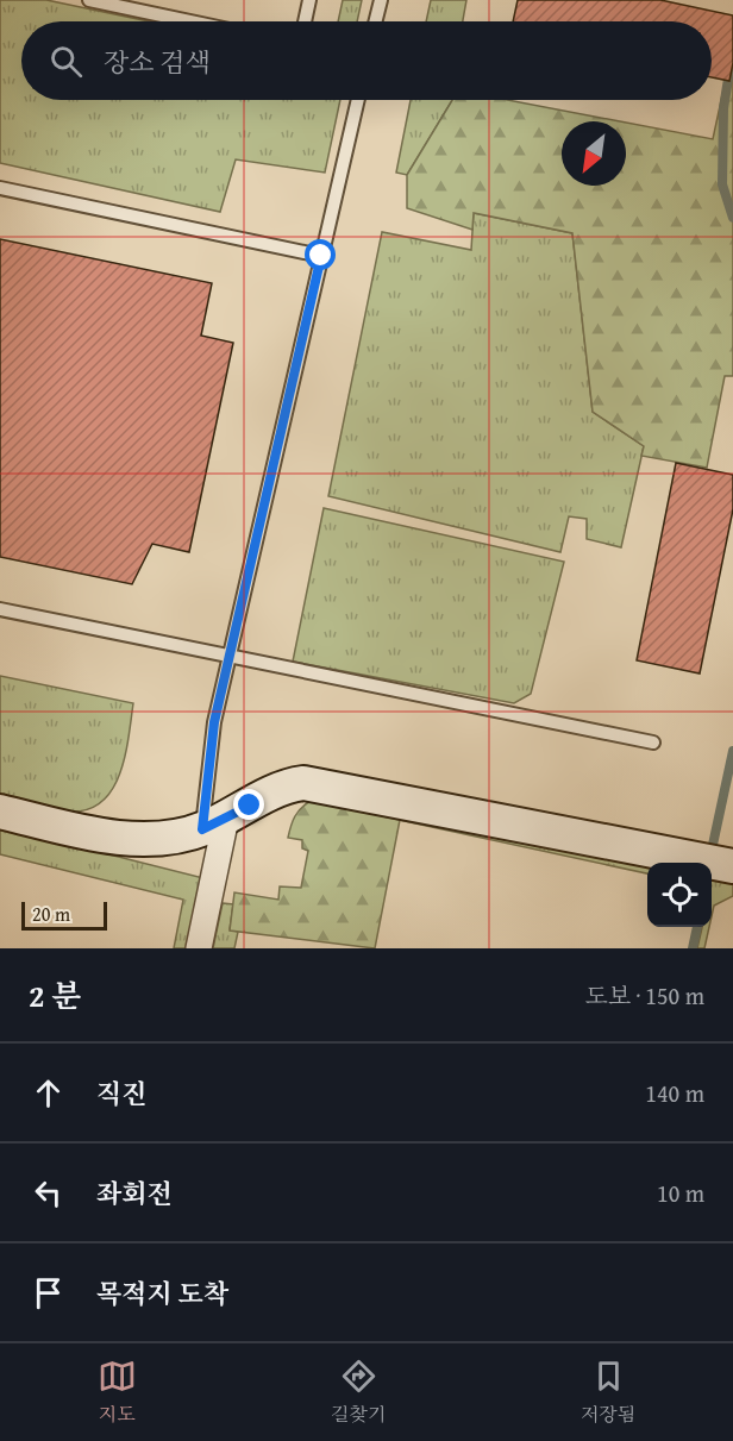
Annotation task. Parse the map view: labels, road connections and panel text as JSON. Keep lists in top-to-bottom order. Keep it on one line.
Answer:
{"scale_bar":"20 m","north":"bottom left","page":{"search":"장소 검색","scale":"20 m","heading":["2 분","도보 · 150 m"],"list":[["직진","140 m"],["좌회전","10 m"],"목적지 도착"],"nav":["지도","길찾기","저장됨"]}}
